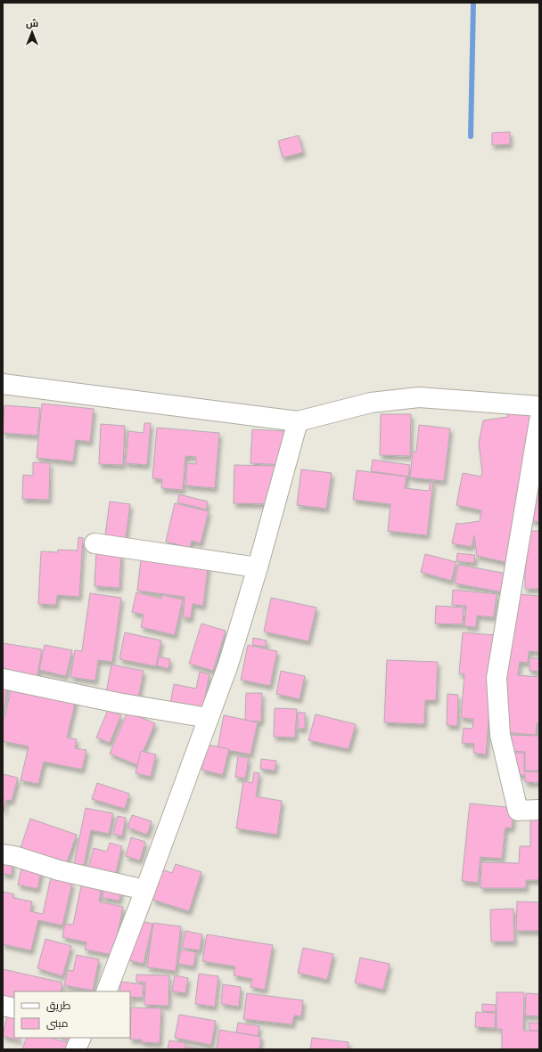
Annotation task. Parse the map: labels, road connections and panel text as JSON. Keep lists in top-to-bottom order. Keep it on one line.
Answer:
{"legend":["طريق","مبنى"],"north":"top"}
